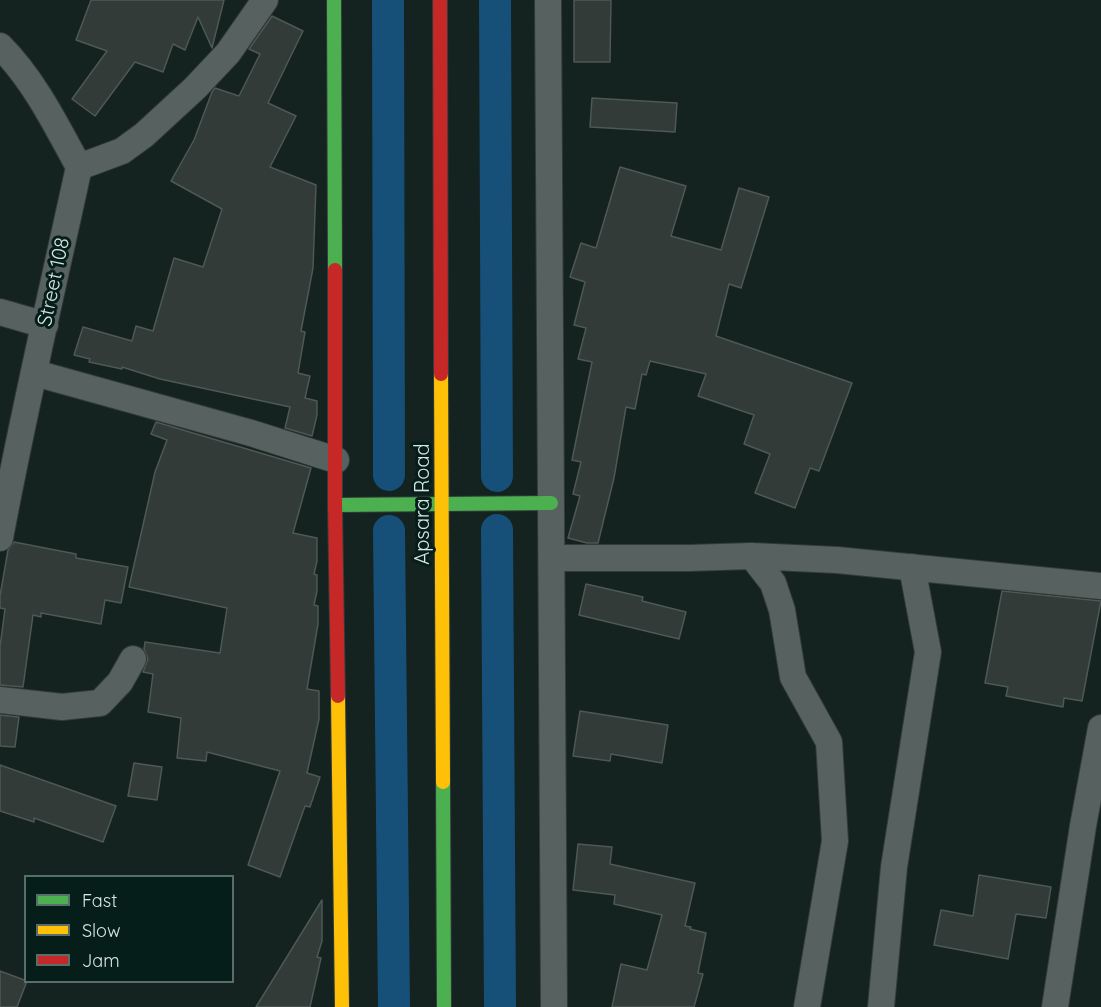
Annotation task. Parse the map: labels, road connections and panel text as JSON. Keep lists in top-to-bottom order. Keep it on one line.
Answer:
{"streets":{"main road":["Apsara Road"],"street":["Street 108"]},"legend":["Fast","Slow","Jam"]}
